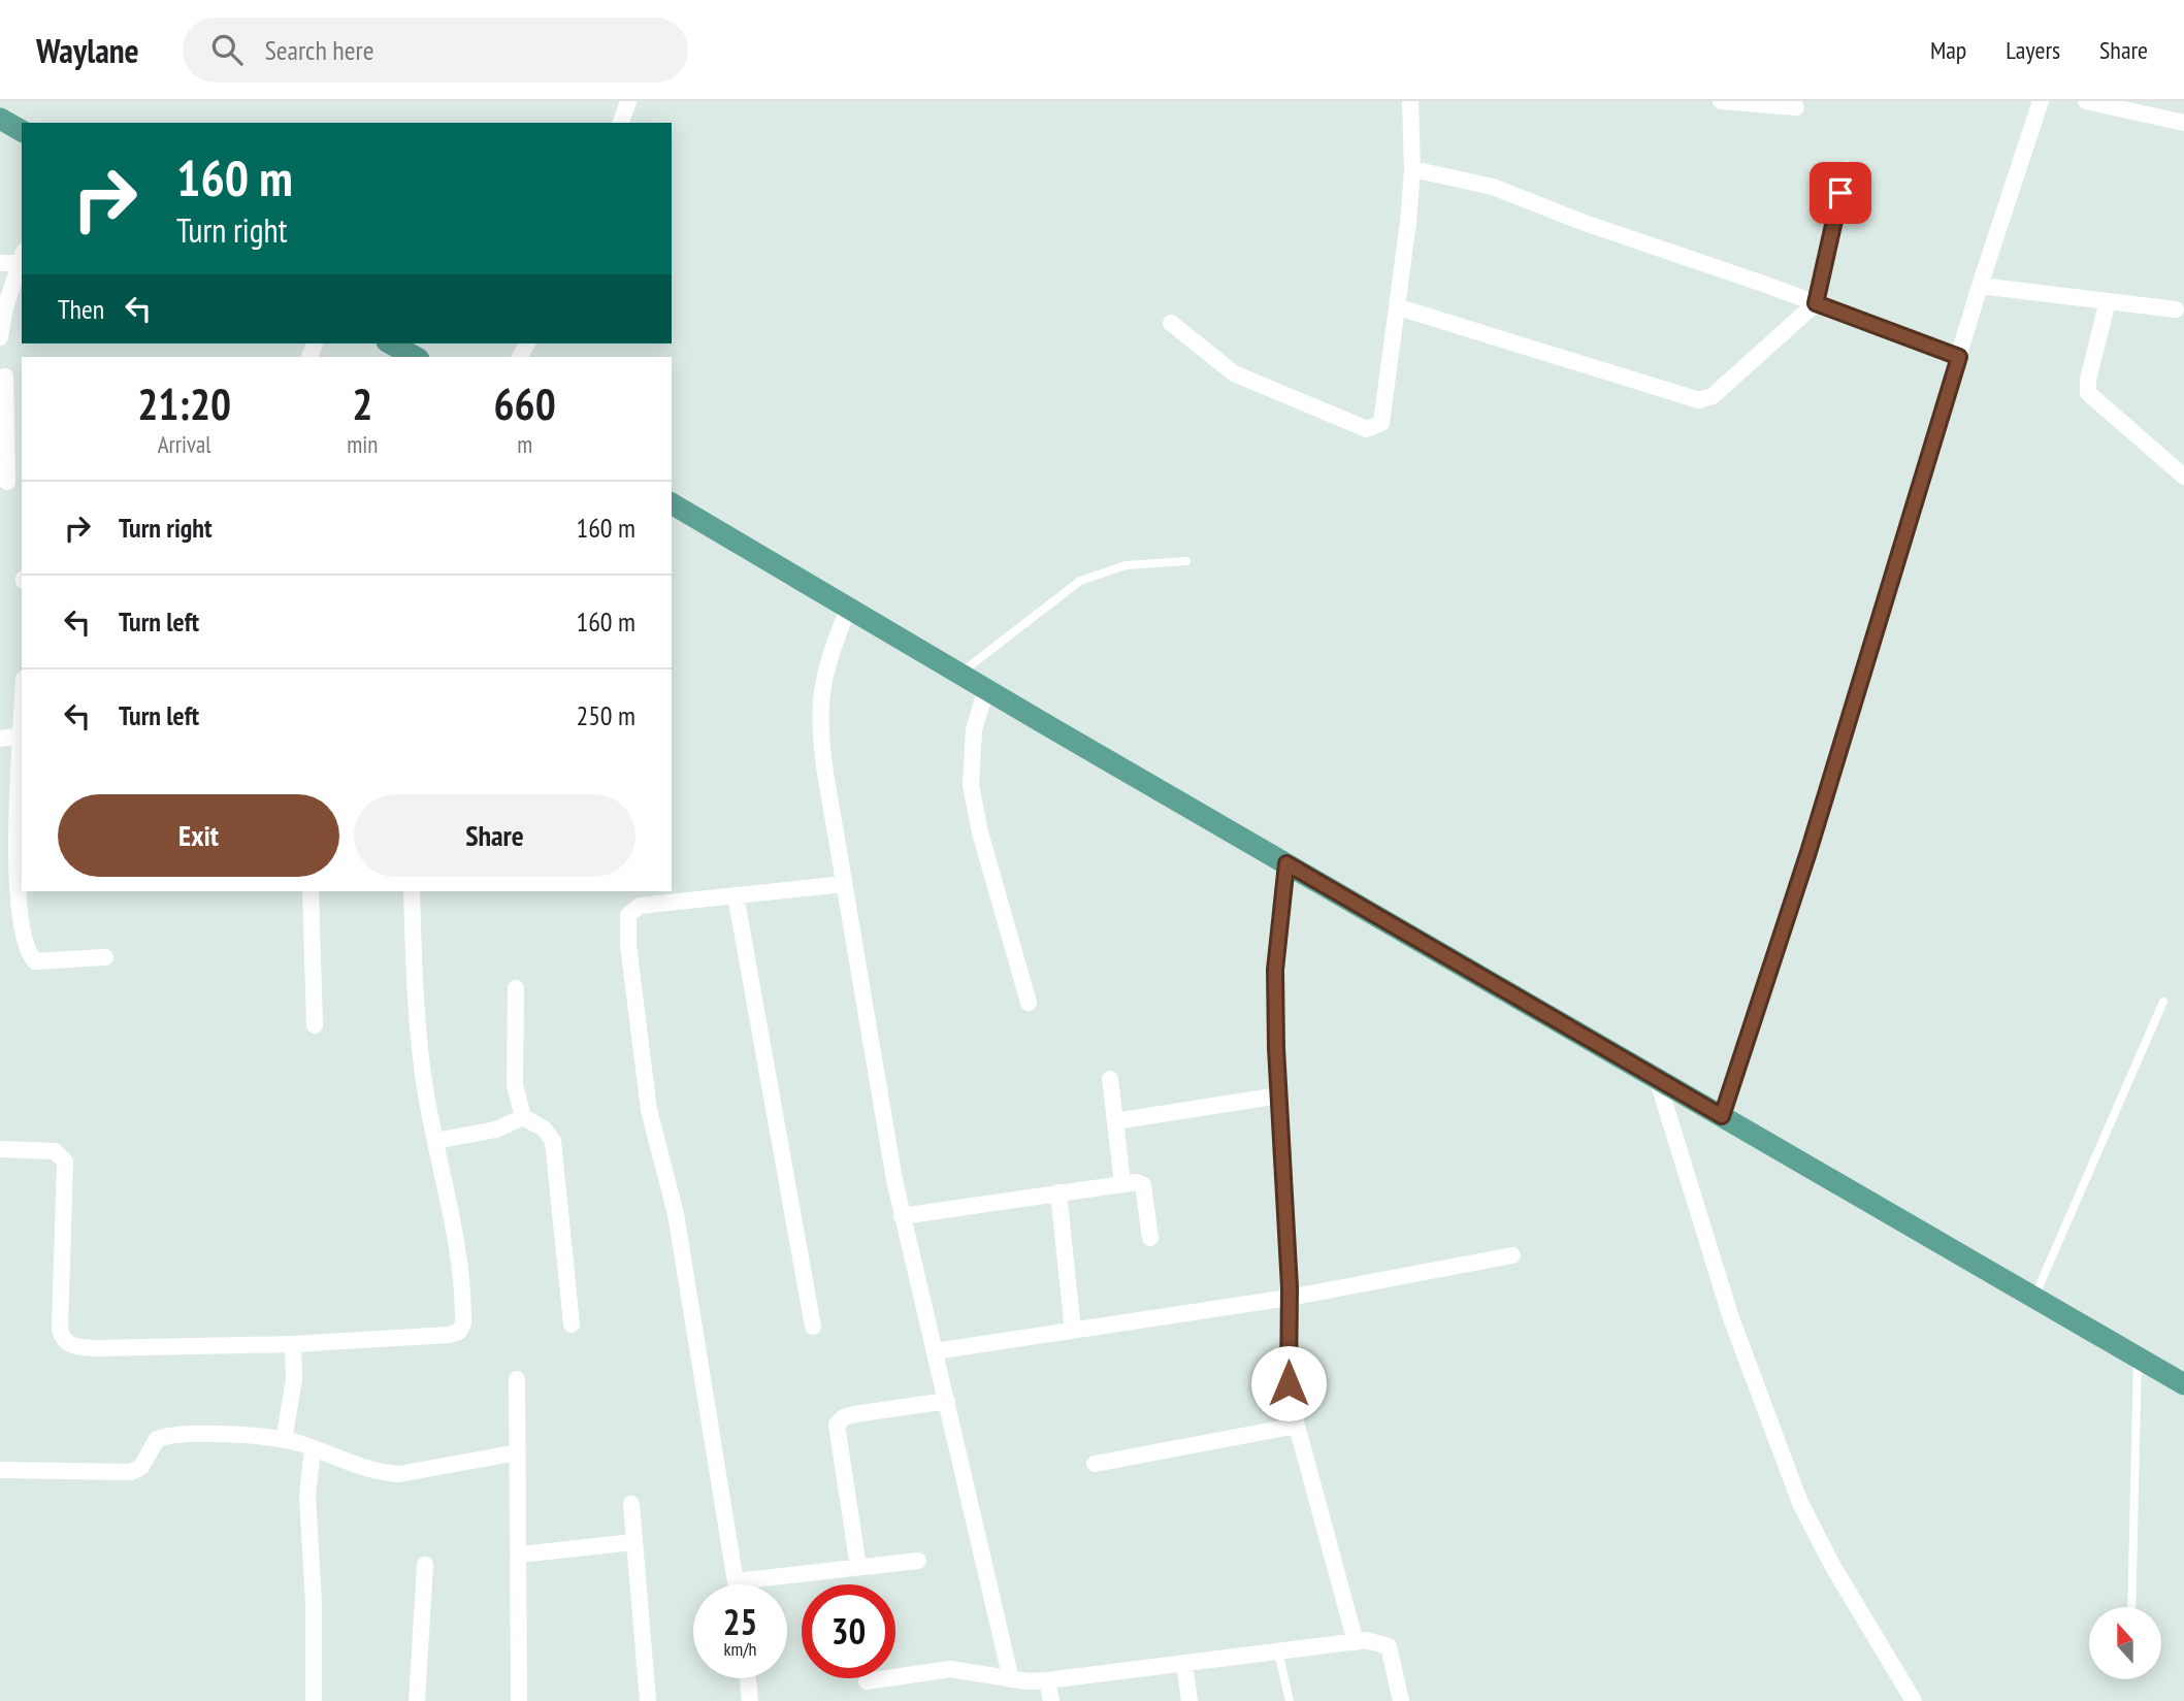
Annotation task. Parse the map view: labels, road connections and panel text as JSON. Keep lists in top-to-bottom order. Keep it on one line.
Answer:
{"north":"top","page":{"header":"Waylane","search":"Search here","nav":["Map","Layers","Share"],"turn":["160 m","Turn right"],"then":"Then","eta":["21:20","Arrival","2","min","660","m"],"list":[{"name":"Turn right","value":"160 m"},{"name":"Turn left","value":"160 m"},{"name":"Turn left","value":"250 m"}],"buttons":["Exit","Share"],"speed":"25 km/h","limit":"30"}}
